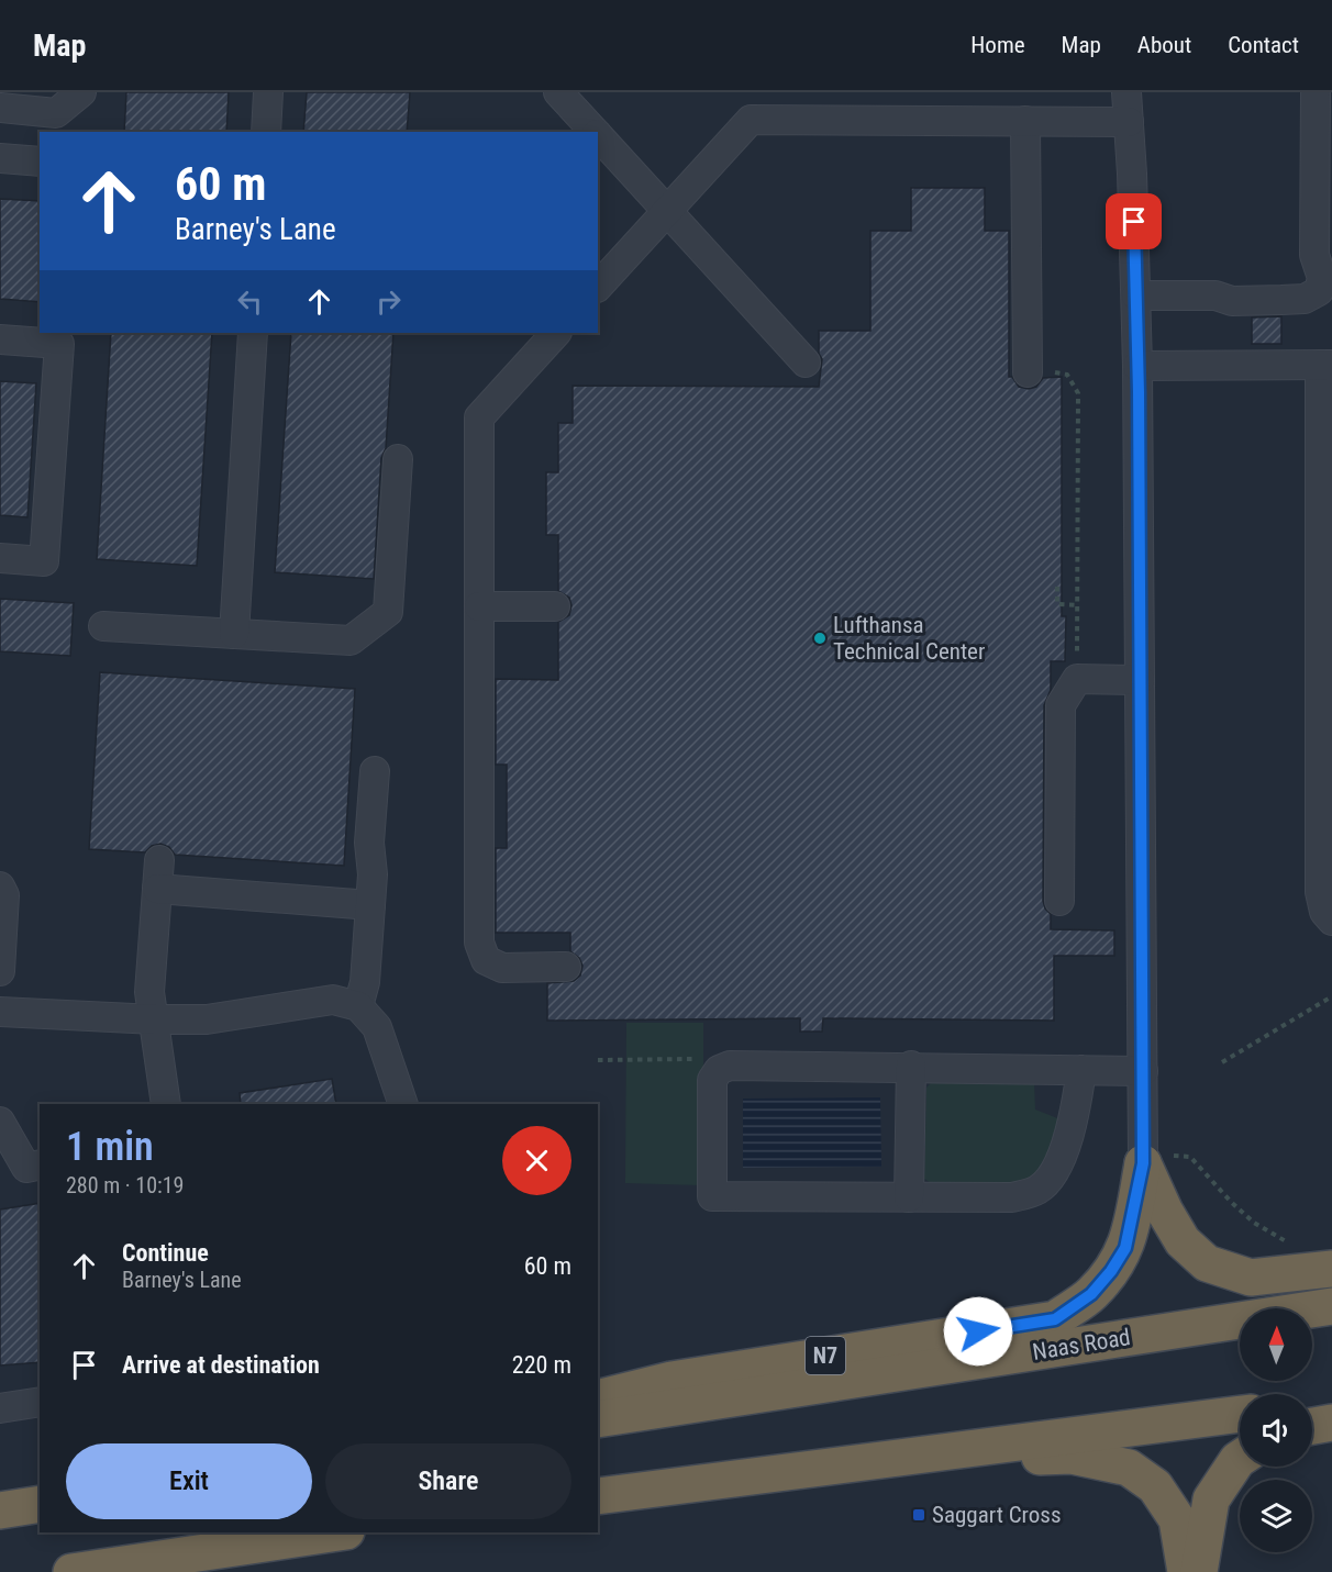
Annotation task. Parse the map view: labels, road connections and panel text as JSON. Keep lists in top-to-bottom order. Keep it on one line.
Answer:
{"streets":{"highway":["Naas Road","N7"]},"places":{"other":["Lufthansa Technical Center"],"transit":["Saggart Cross"]},"north":"top","page":{"header":"Map","nav":["Home","Map","About","Contact"],"turn":["60 m","Barney's Lane"],"heading":["1 min","280 m · 10:19"],"list":[{"name":"Continue","note":"Barney's Lane","value":"60 m"},{"name":"Arrive at destination","value":"220 m"}],"buttons":["Exit","Share"]}}
